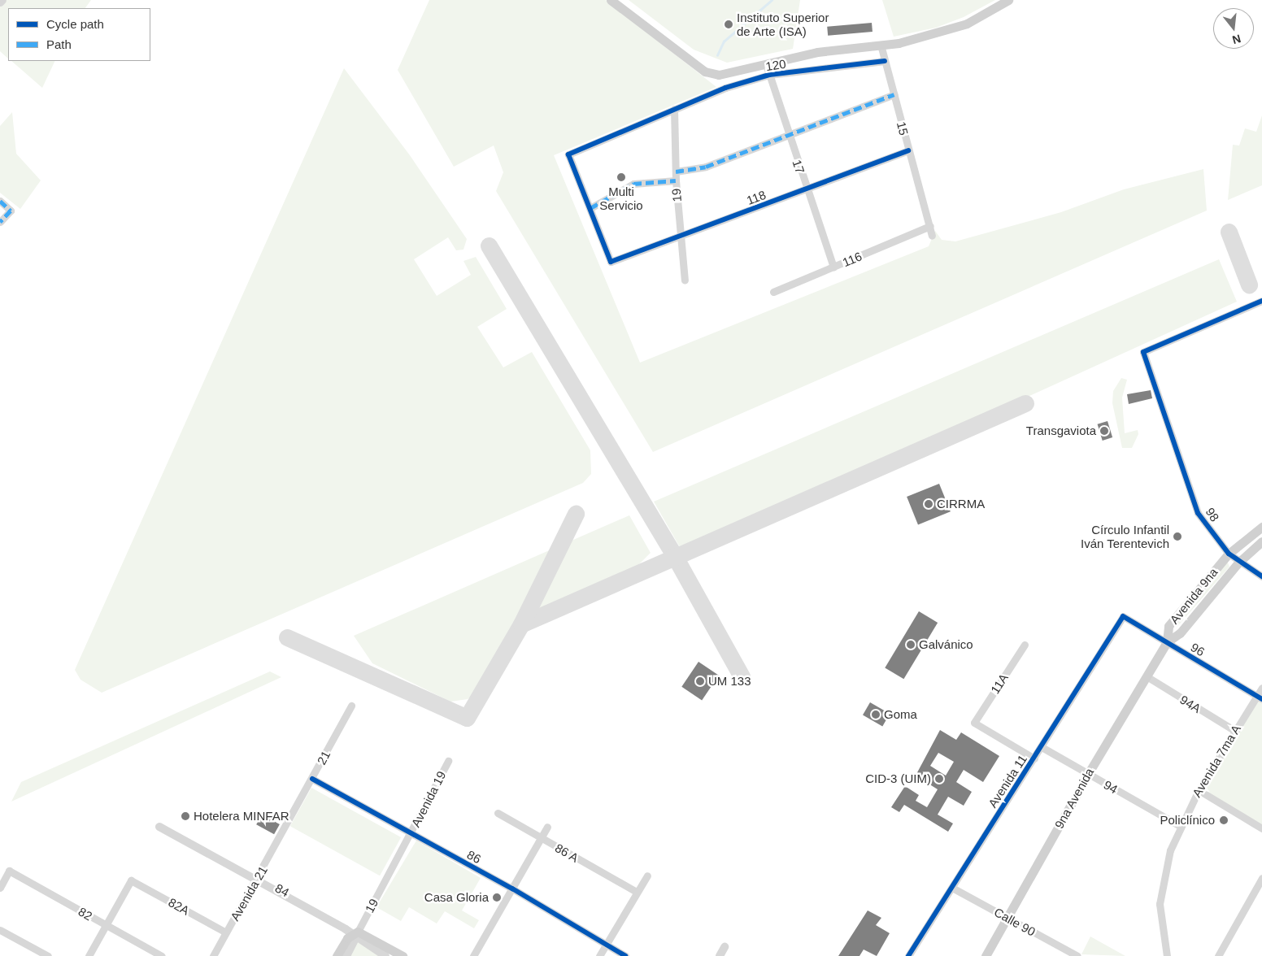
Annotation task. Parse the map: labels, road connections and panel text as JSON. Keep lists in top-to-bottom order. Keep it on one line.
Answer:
{"streets":{"main road":["120","Avenida 9na","9na Avenida","84"],"street":["15","17","19","118","116","98","96","11A","94A","21","Avenida 7ma A","Avenida 11","94","Avenida 19","86 A","86","Avenida 21","82A","82","Calle 90"]},"crossings":[["120","15"],["120","17"],["120","19"],["120","118"],["15","118"],["15","116"],["17","118"],["17","116"],["19","118"],["19","Avenida 19"],["19","84"],["98","Avenida 9na"],["Avenida 9na","96"],["Avenida 9na","9na Avenida"],["96","Avenida 7ma A"],["96","Avenida 11"],["96","9na Avenida"],["11A","Avenida 11"],["94A","Avenida 7ma A"],["94A","9na Avenida"],["21","86"],["21","Avenida 21"],["Avenida 7ma A","94"],["Avenida 11","94"],["Avenida 11","Calle 90"],["94","9na Avenida"],["9na Avenida","Calle 90"],["Avenida 19","86"],["84","Avenida 21"],["Avenida 21","82A"],["82A","82"]],"places":["Instituto Superior de Arte (ISA)","Multi Servicio","Transgaviota","CIRRMA","Círculo Infantil Iván Terentevich","Galvánico","UM 133","Goma","CID-3 (UIM)","Hotelera MINFAR","Policlínico","Casa Gloria"],"legend":["Cycle path","Path"],"north":"bottom"}
